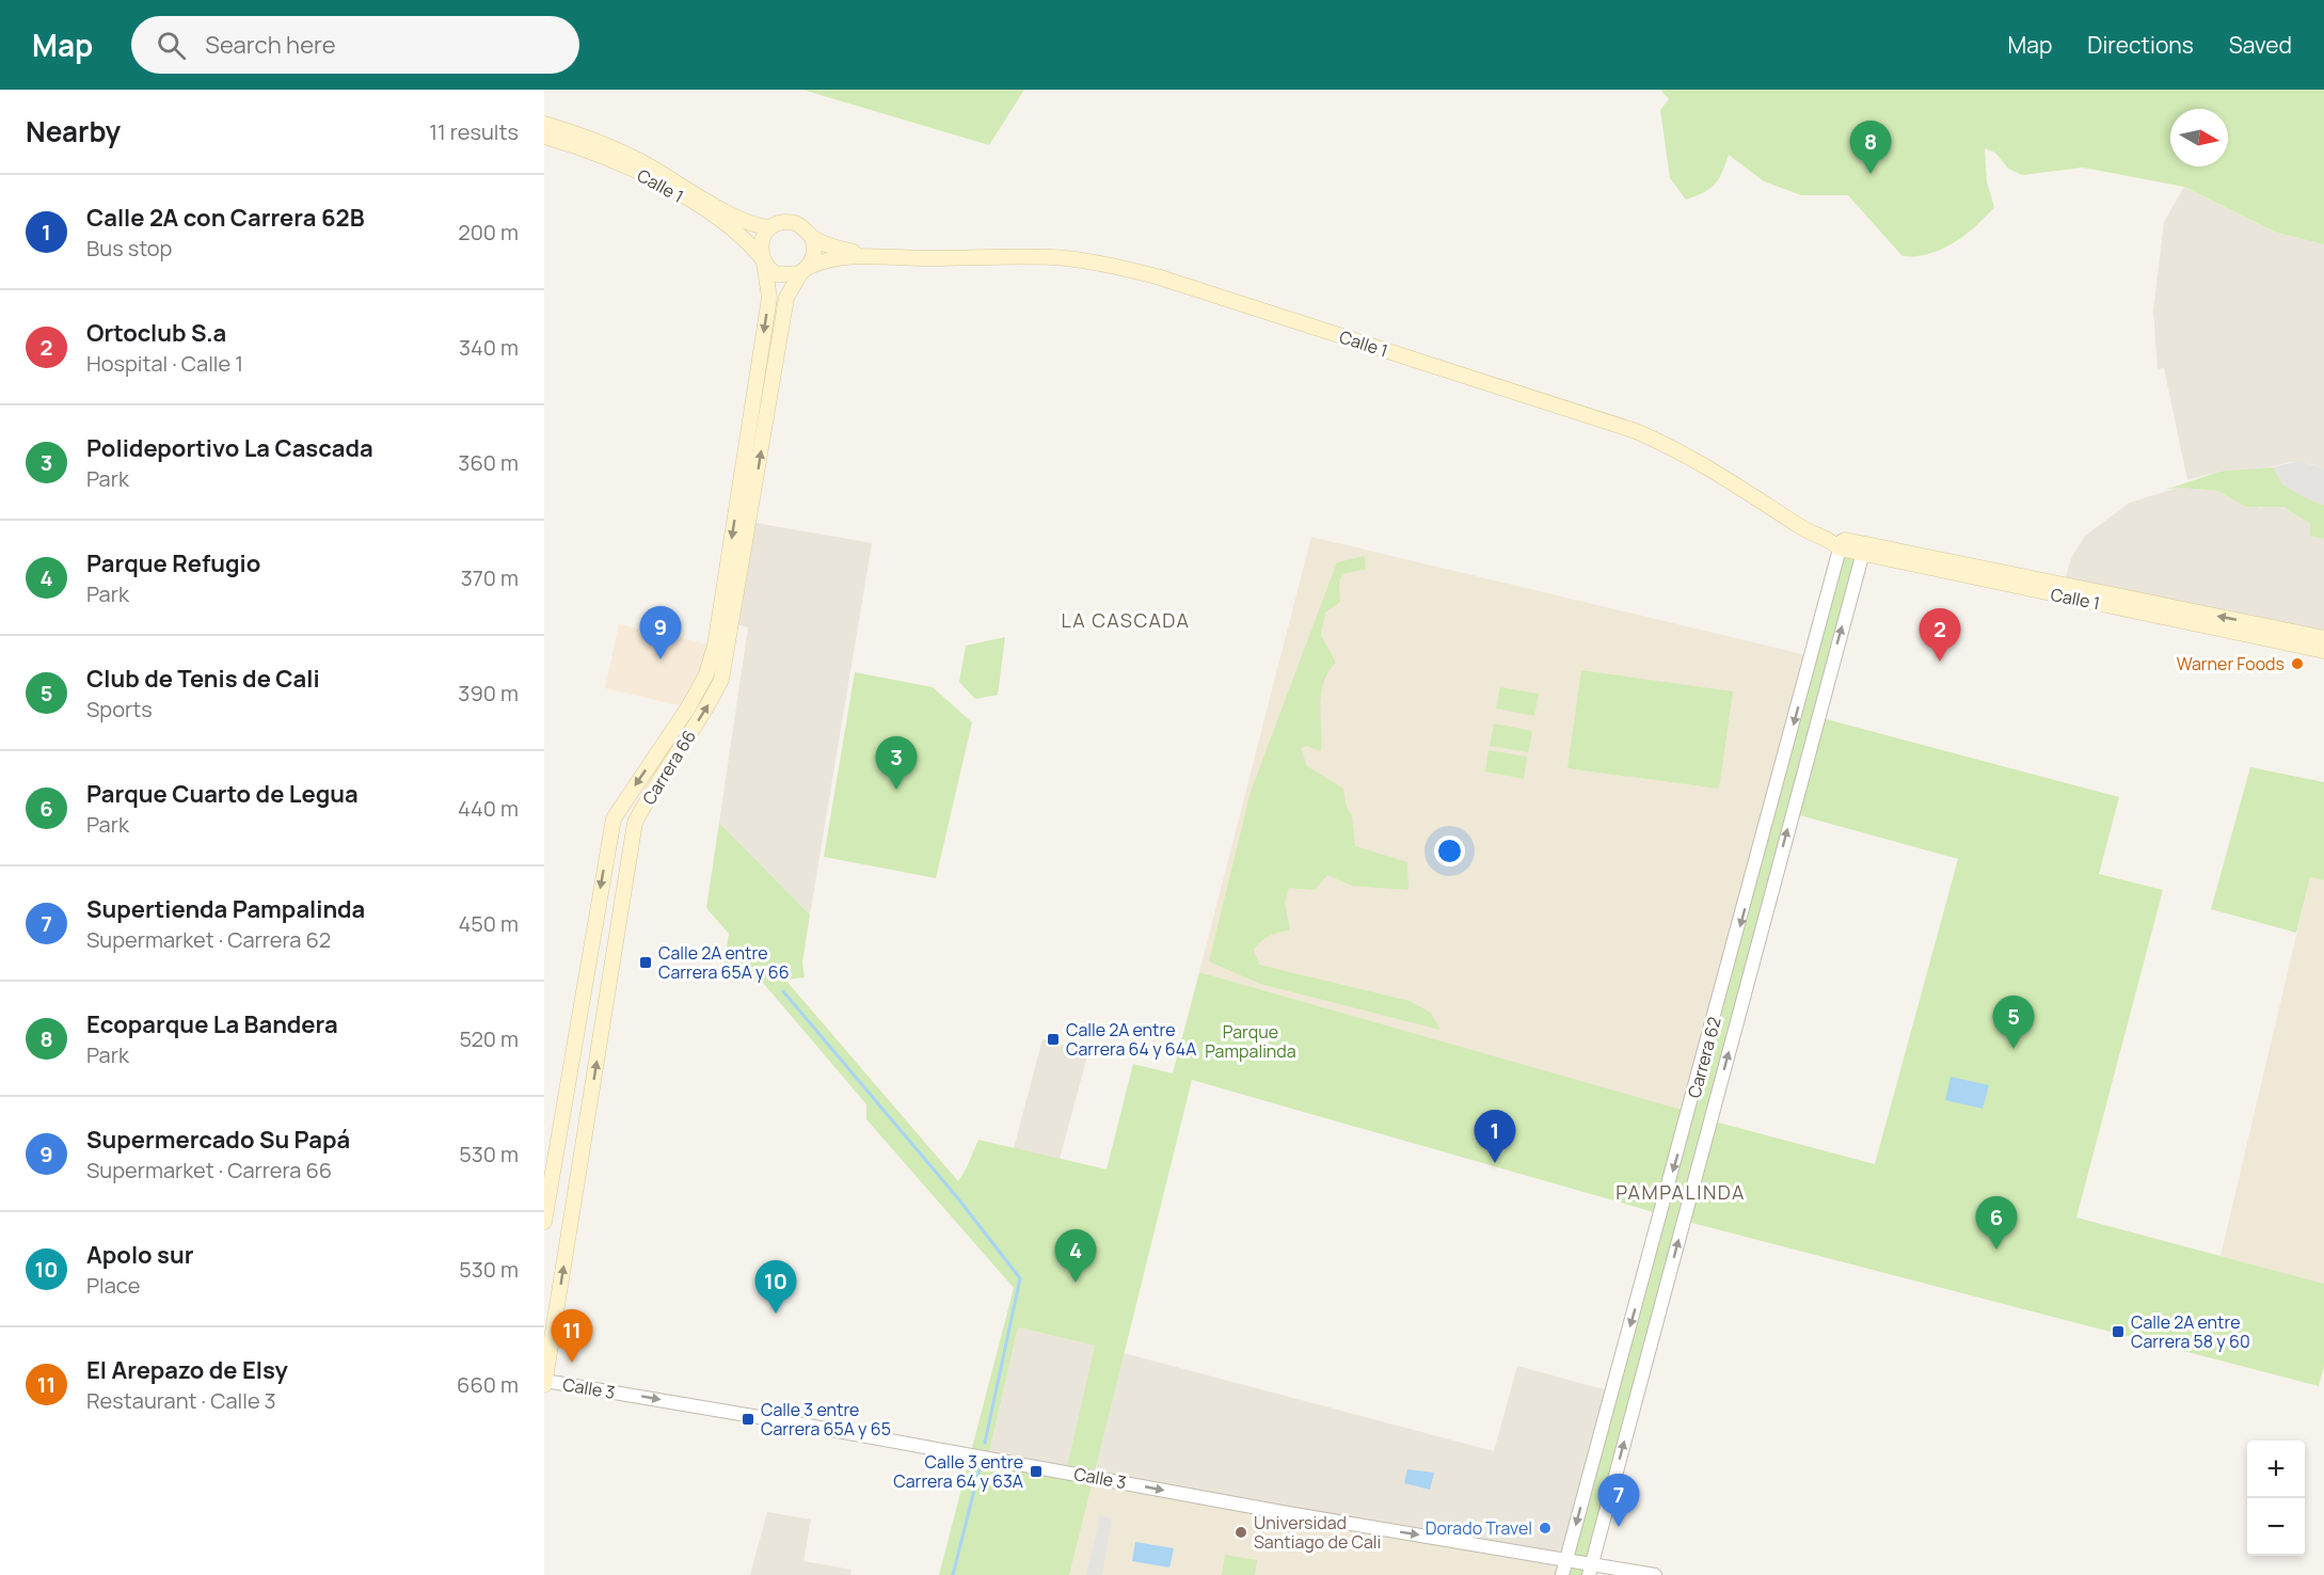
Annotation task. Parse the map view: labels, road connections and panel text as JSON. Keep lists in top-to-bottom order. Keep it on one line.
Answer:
{"streets":{"main road":["Calle 1","Carrera 66"],"street":["Carrera 62","Calle 3"]},"crossings":[["Calle 1","Carrera 66"],["Calle 1","Carrera 62"],["Carrera 66","Calle 3"],["Carrera 62","Calle 3"]],"one_way":["Calle 3"],"districts":["LA CASCADA","PAMPALINDA"],"parks":["Parque Pampalinda"],"places":{"other":["Warner Foods","Dorado Travel","Universidad Santiago de Cali"],"transit":["Calle 2A entre Carrera 65A y 66","Calle 2A entre Carrera 64 y 64A","Calle 2A entre Carrera 58 y 60","Calle 3 entre Carrera 65A y 65","Calle 3 entre Carrera 64 y 63A"]},"north":"right","page":{"header":"Map","search":"Search here","nav":["Map","Directions","Saved"],"heading":["Nearby","11 results"],"pins":["8","9","2","3","5","1","6","4","10","11","7"],"list":[{"mark":"1","name":"Calle 2A con Carrera 62B","note":"Bus stop","value":"200 m"},{"mark":"2","name":"Ortoclub S.a","note":"Hospital · Calle 1","value":"340 m"},{"mark":"3","name":"Polideportivo La Cascada","note":"Park","value":"360 m"},{"mark":"4","name":"Parque Refugio","note":"Park","value":"370 m"},{"mark":"5","name":"Club de Tenis de Cali","note":"Sports","value":"390 m"},{"mark":"6","name":"Parque Cuarto de Legua","note":"Park","value":"440 m"},{"mark":"7","name":"Supertienda Pampalinda","note":"Supermarket · Carrera 62","value":"450 m"},{"mark":"8","name":"Ecoparque La Bandera","note":"Park","value":"520 m"},{"mark":"9","name":"Supermercado Su Papá","note":"Supermarket · Carrera 66","value":"530 m"},{"mark":"10","name":"Apolo sur","note":"Place","value":"530 m"},{"mark":"11","name":"El Arepazo de Elsy","note":"Restaurant · Calle 3","value":"660 m"}],"map_buttons":["+","−"]}}
